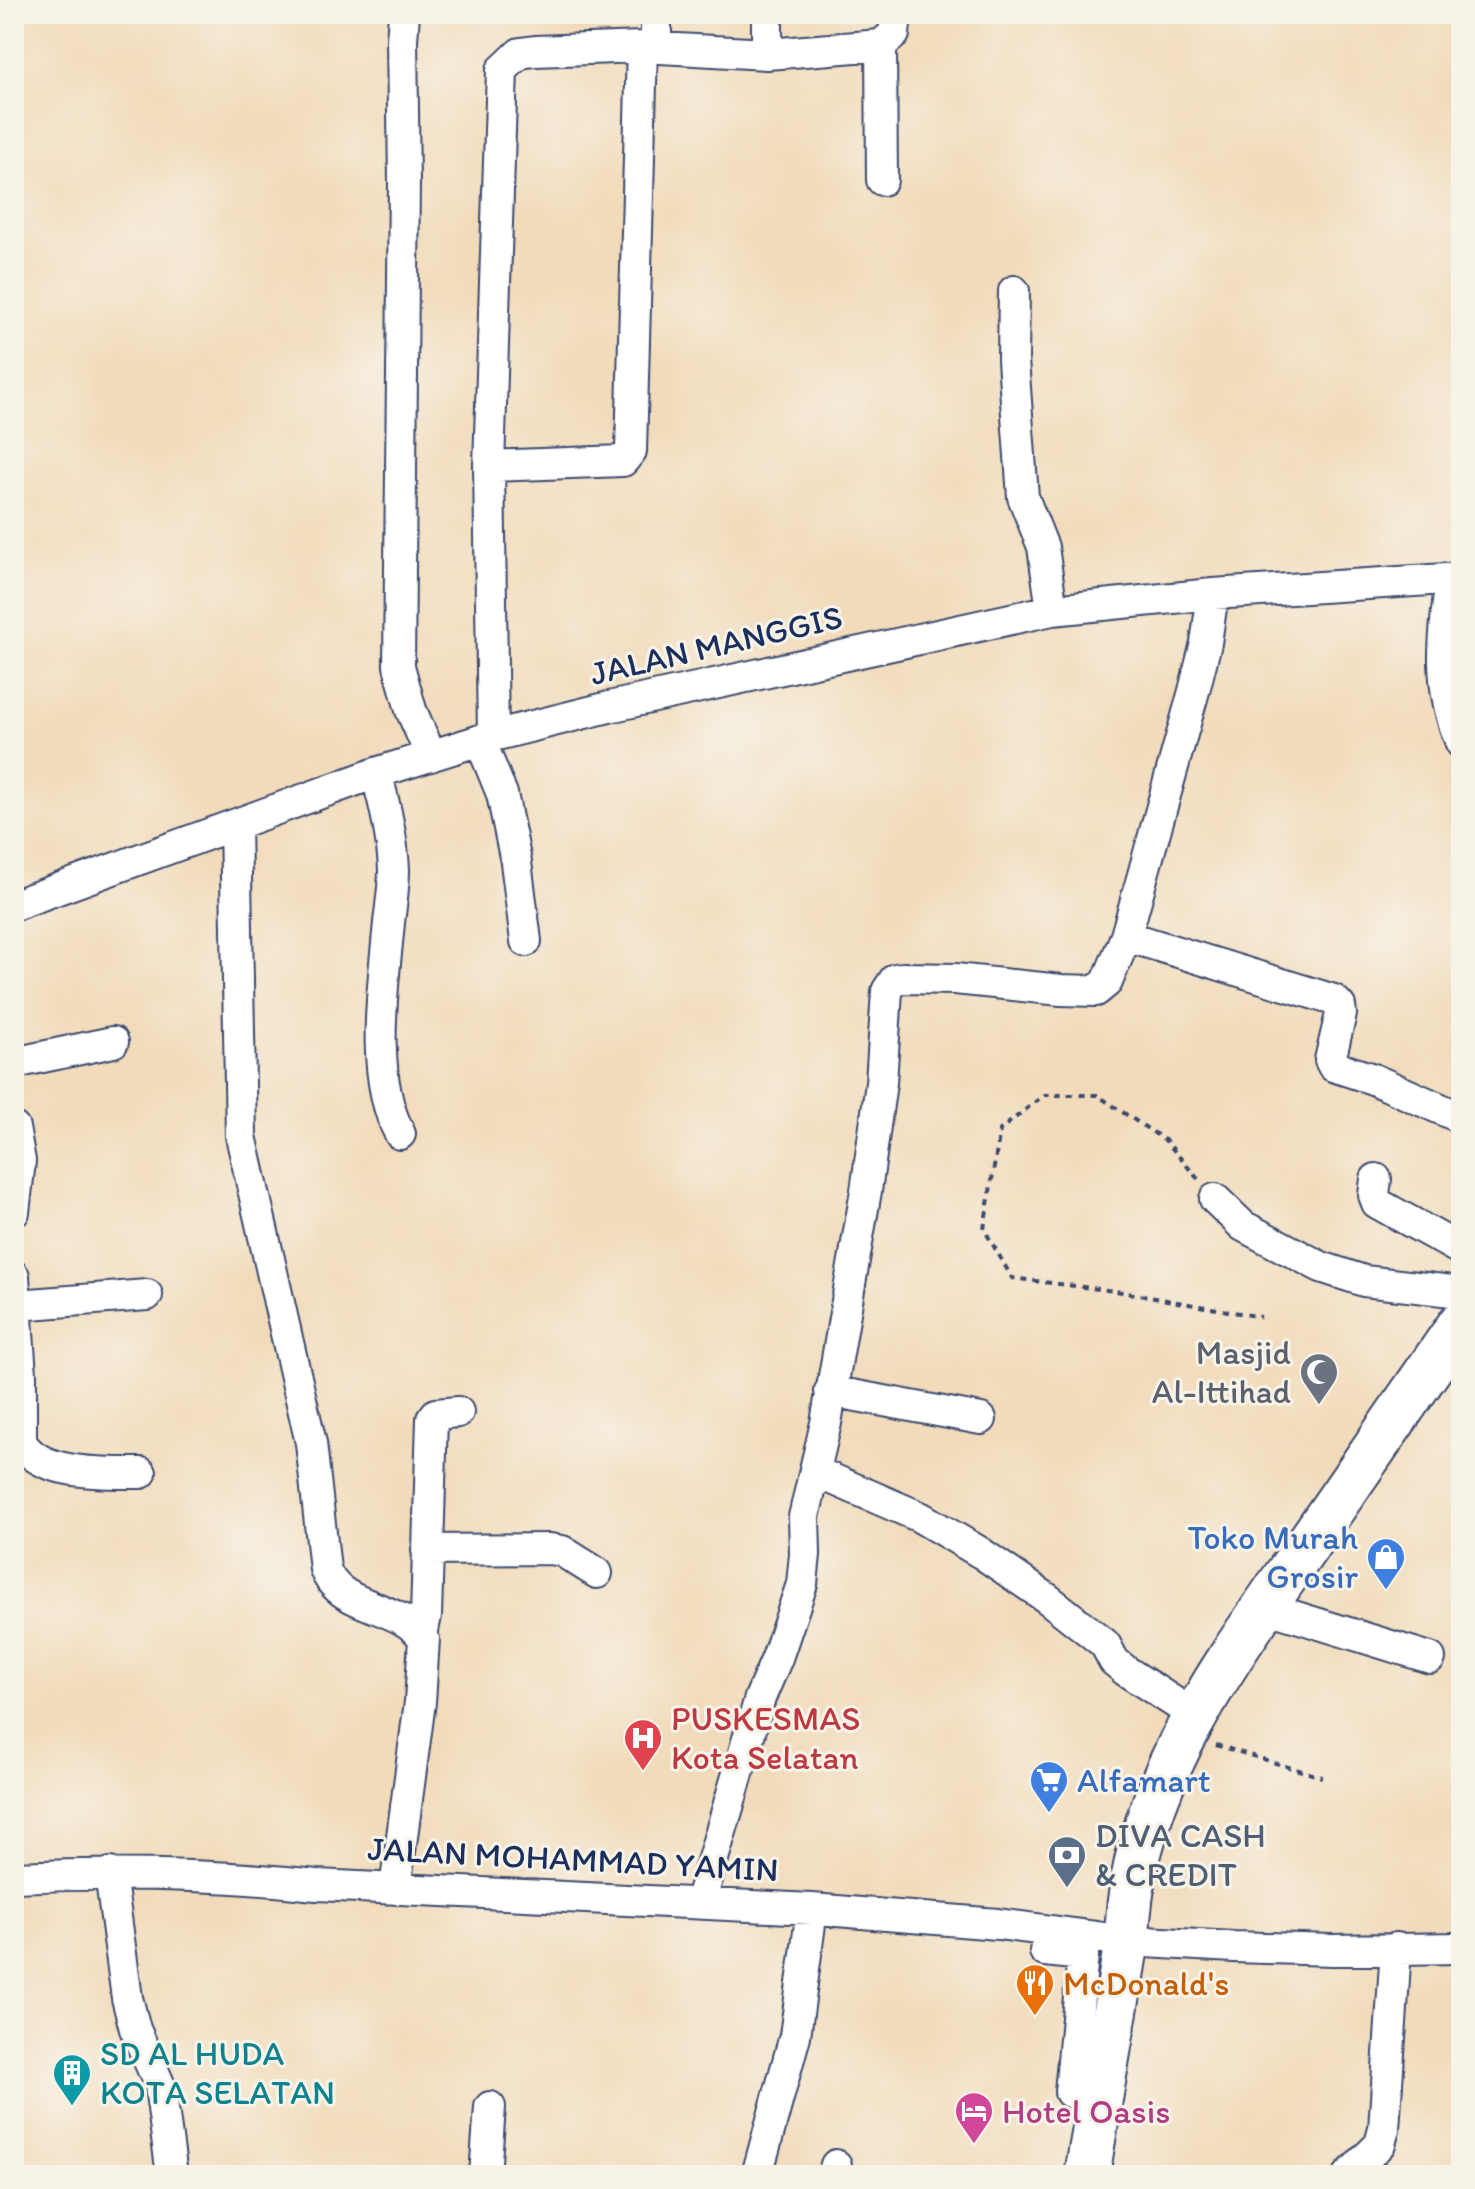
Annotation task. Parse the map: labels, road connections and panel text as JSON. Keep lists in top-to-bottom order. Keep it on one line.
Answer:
{"streets":{"street":["JALAN MANGGIS","JALAN MOHAMMAD YAMIN"]},"places":{"mosque":["Masjid Al-Ittihad"],"shop":["Toko Murah Grosir"],"hospital":["PUSKESMAS Kota Selatan"],"supermarket":["Alfamart"],"bank":["DIVA CASH & CREDIT"],"restaurant":["McDonald's"],"building":["SD AL HUDA KOTA SELATAN"],"hotel":["Hotel Oasis"]}}
